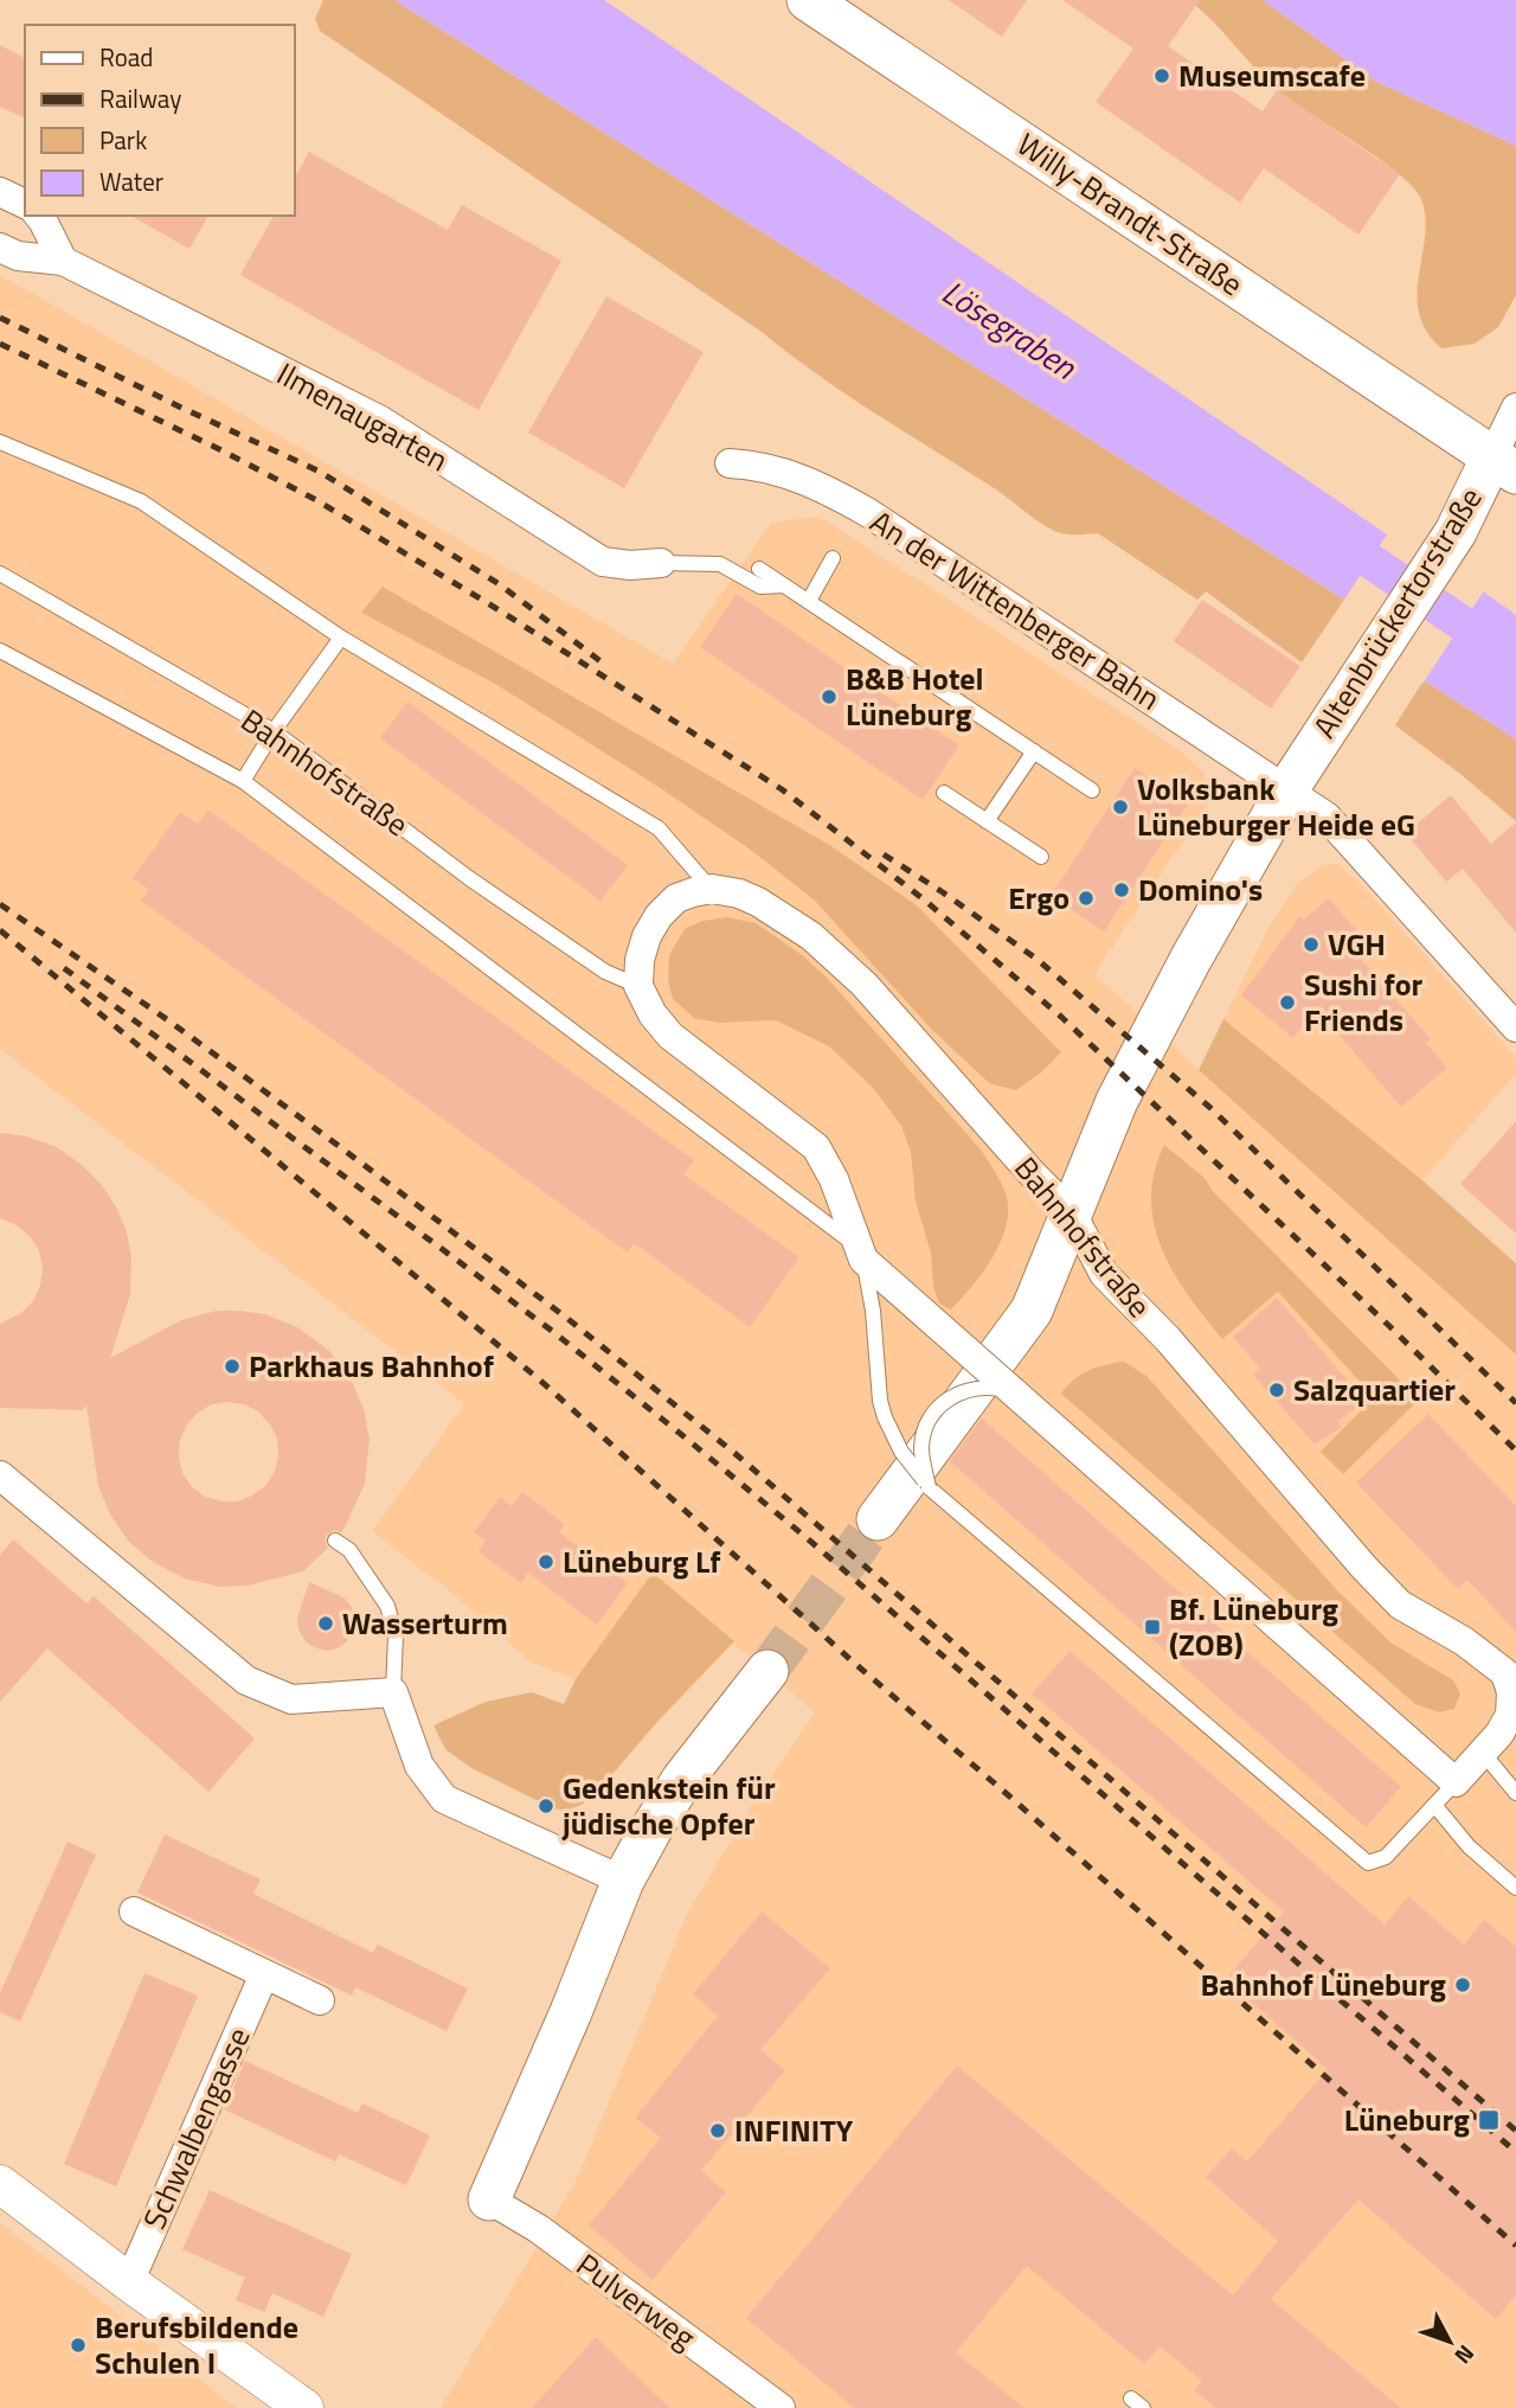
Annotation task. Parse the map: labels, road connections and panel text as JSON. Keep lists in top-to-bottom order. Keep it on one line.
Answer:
{"streets":{"main road":["Willy-Brandt-Straße","Altenbrückertorstraße"],"street":["Ilmenaugarten","An der Wittenberger Bahn","Bahnhofstraße","Schwalbengasse","Pulverweg"]},"crossings":[["Willy-Brandt-Straße","Altenbrückertorstraße"],["An der Wittenberger Bahn","Altenbrückertorstraße"],["Altenbrückertorstraße","Bahnhofstraße"]],"water":["Lösegraben"],"places":{"other":["Museumscafe","B&B Hotel Lüneburg","Volksbank Lüneburger Heide eG","Domino's","Ergo","VGH","Sushi for Friends","Parkhaus Bahnhof","Salzquartier","Lüneburg Lf","Wasserturm","Gedenkstein für jüdische Opfer","Bahnhof Lüneburg","INFINITY","Berufsbildende Schulen I"],"transit":["Bf. Lüneburg (ZOB)","Lüneburg"]},"legend":["Road","Railway","Park","Water"],"north":"bottom right"}
